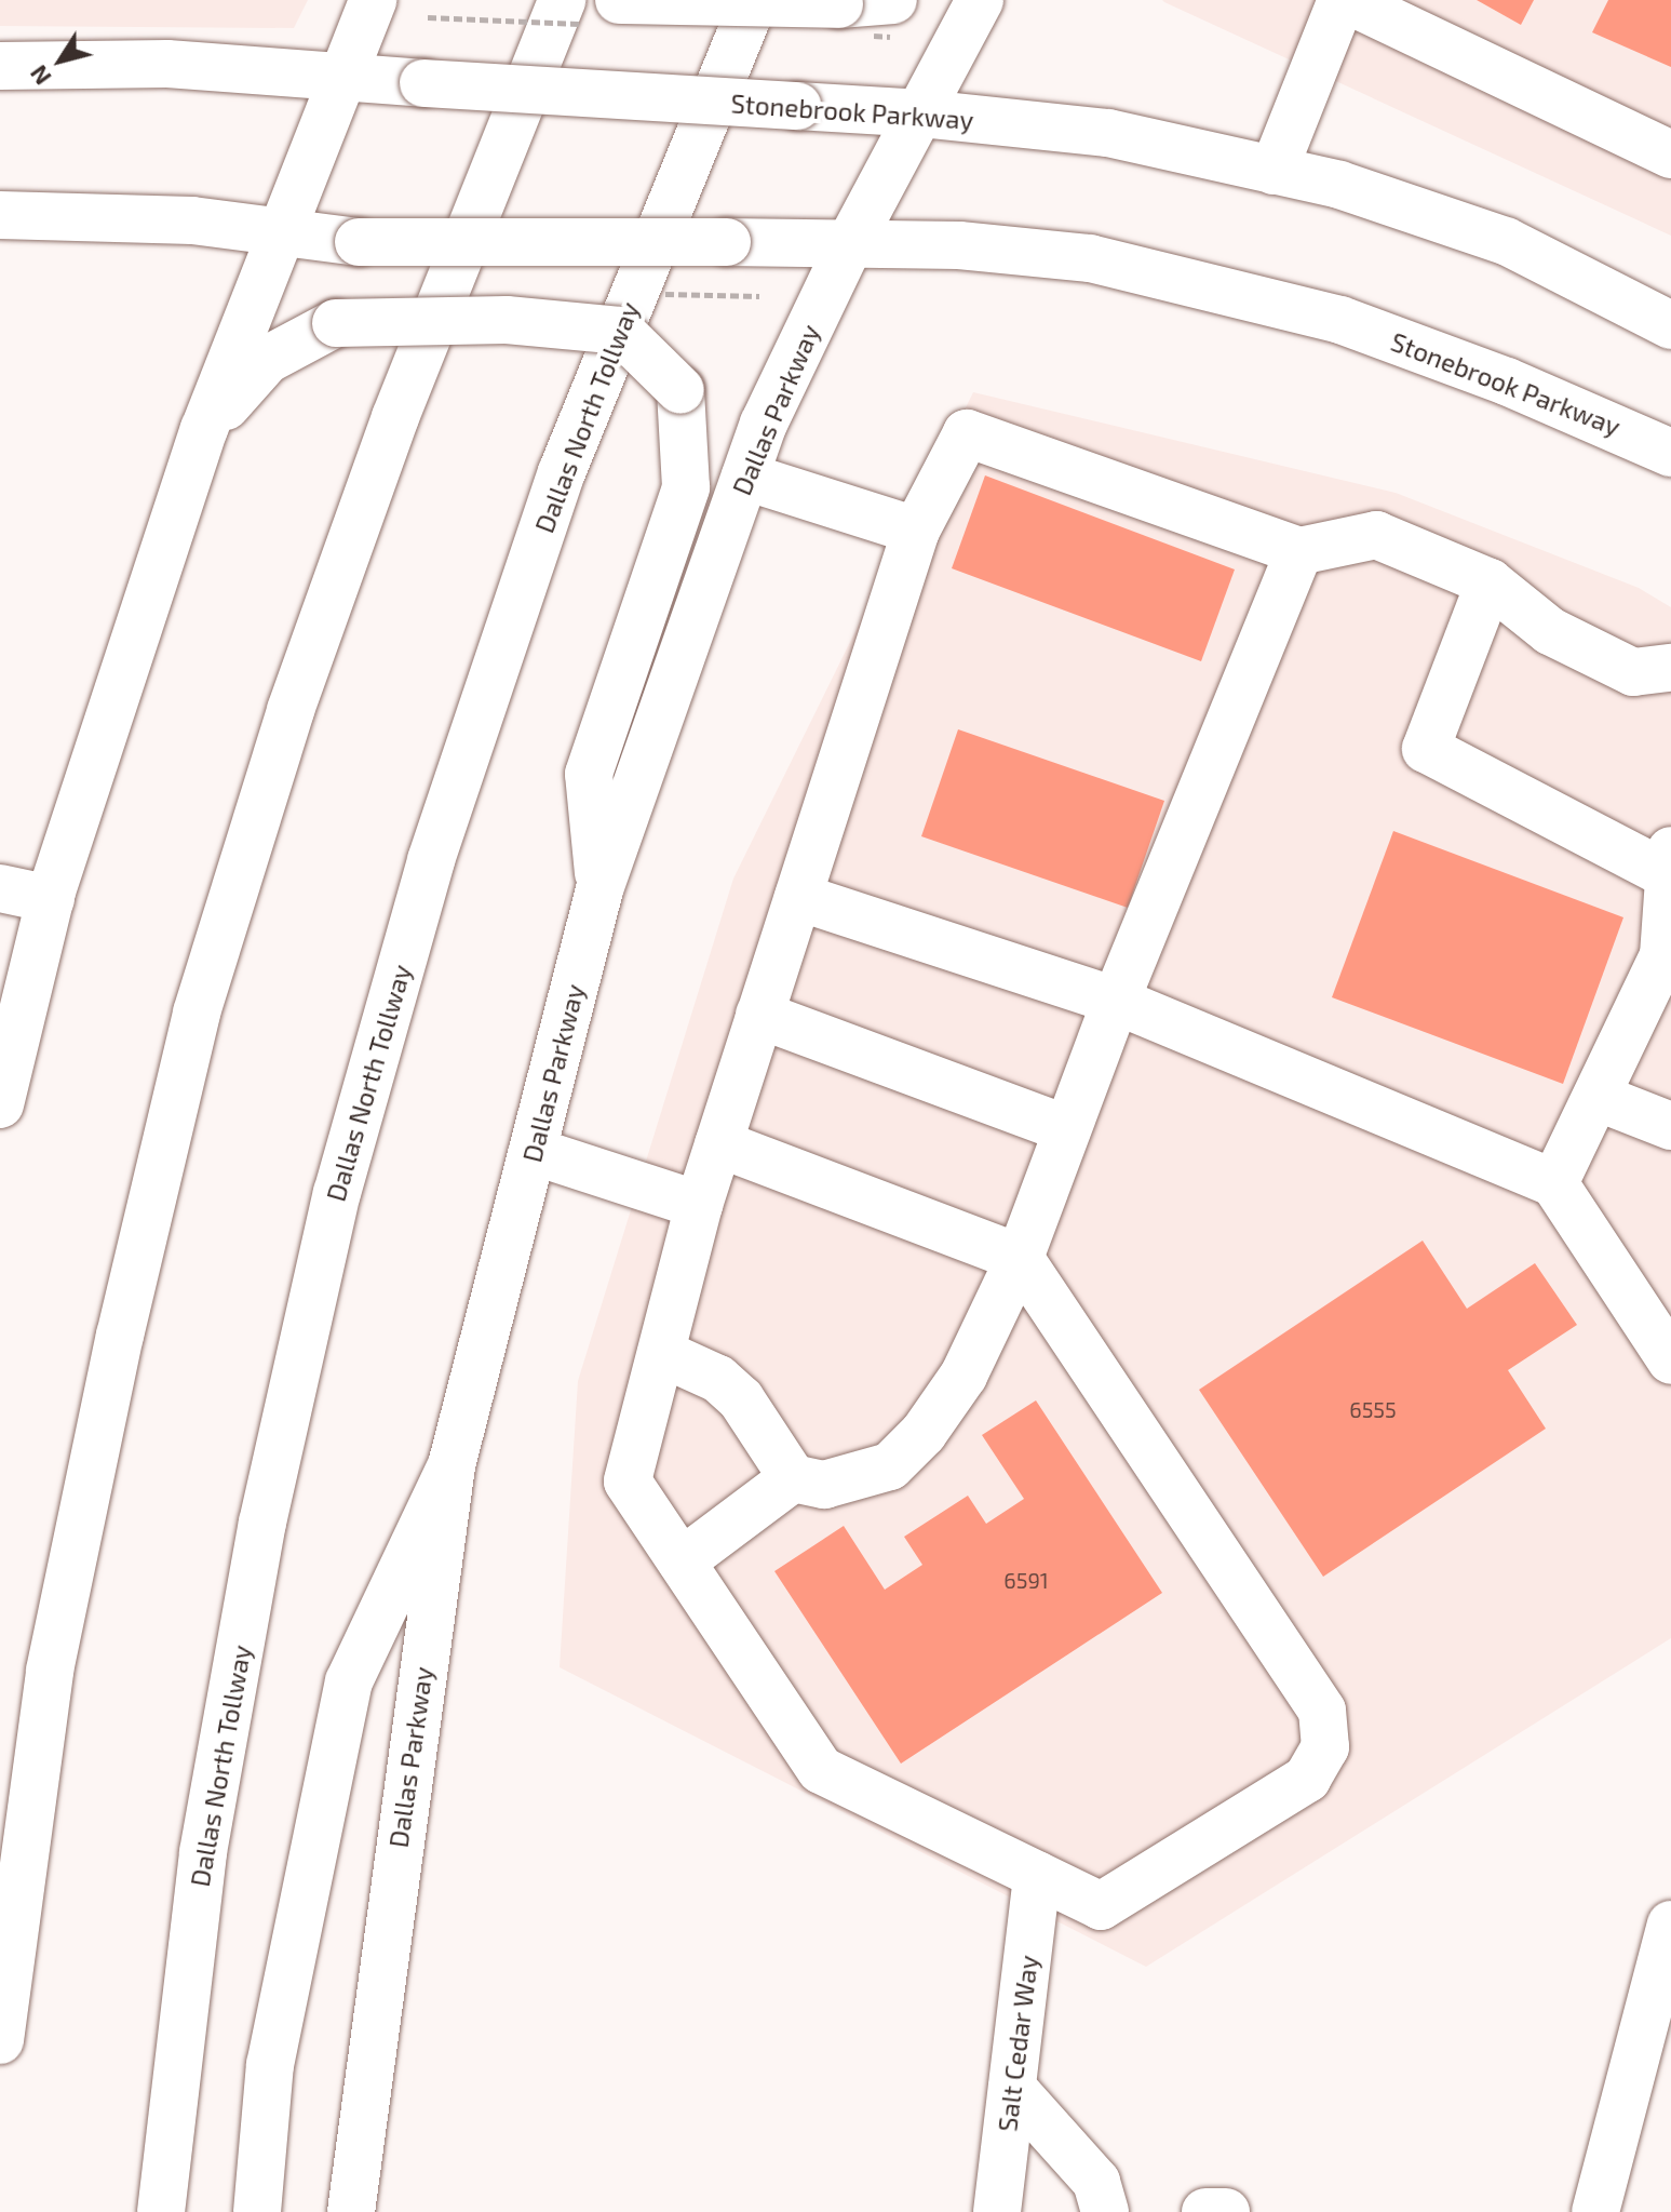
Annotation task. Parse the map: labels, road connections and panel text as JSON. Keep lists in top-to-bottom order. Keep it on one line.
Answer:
{"streets":{"main road":["Stonebrook Parkway","Dallas Parkway","Dallas North Tollway","Salt Cedar Way"]},"crossings":[["Stonebrook Parkway","Dallas Parkway"]],"house_numbers":["6555","6591"],"north":"bottom left"}
